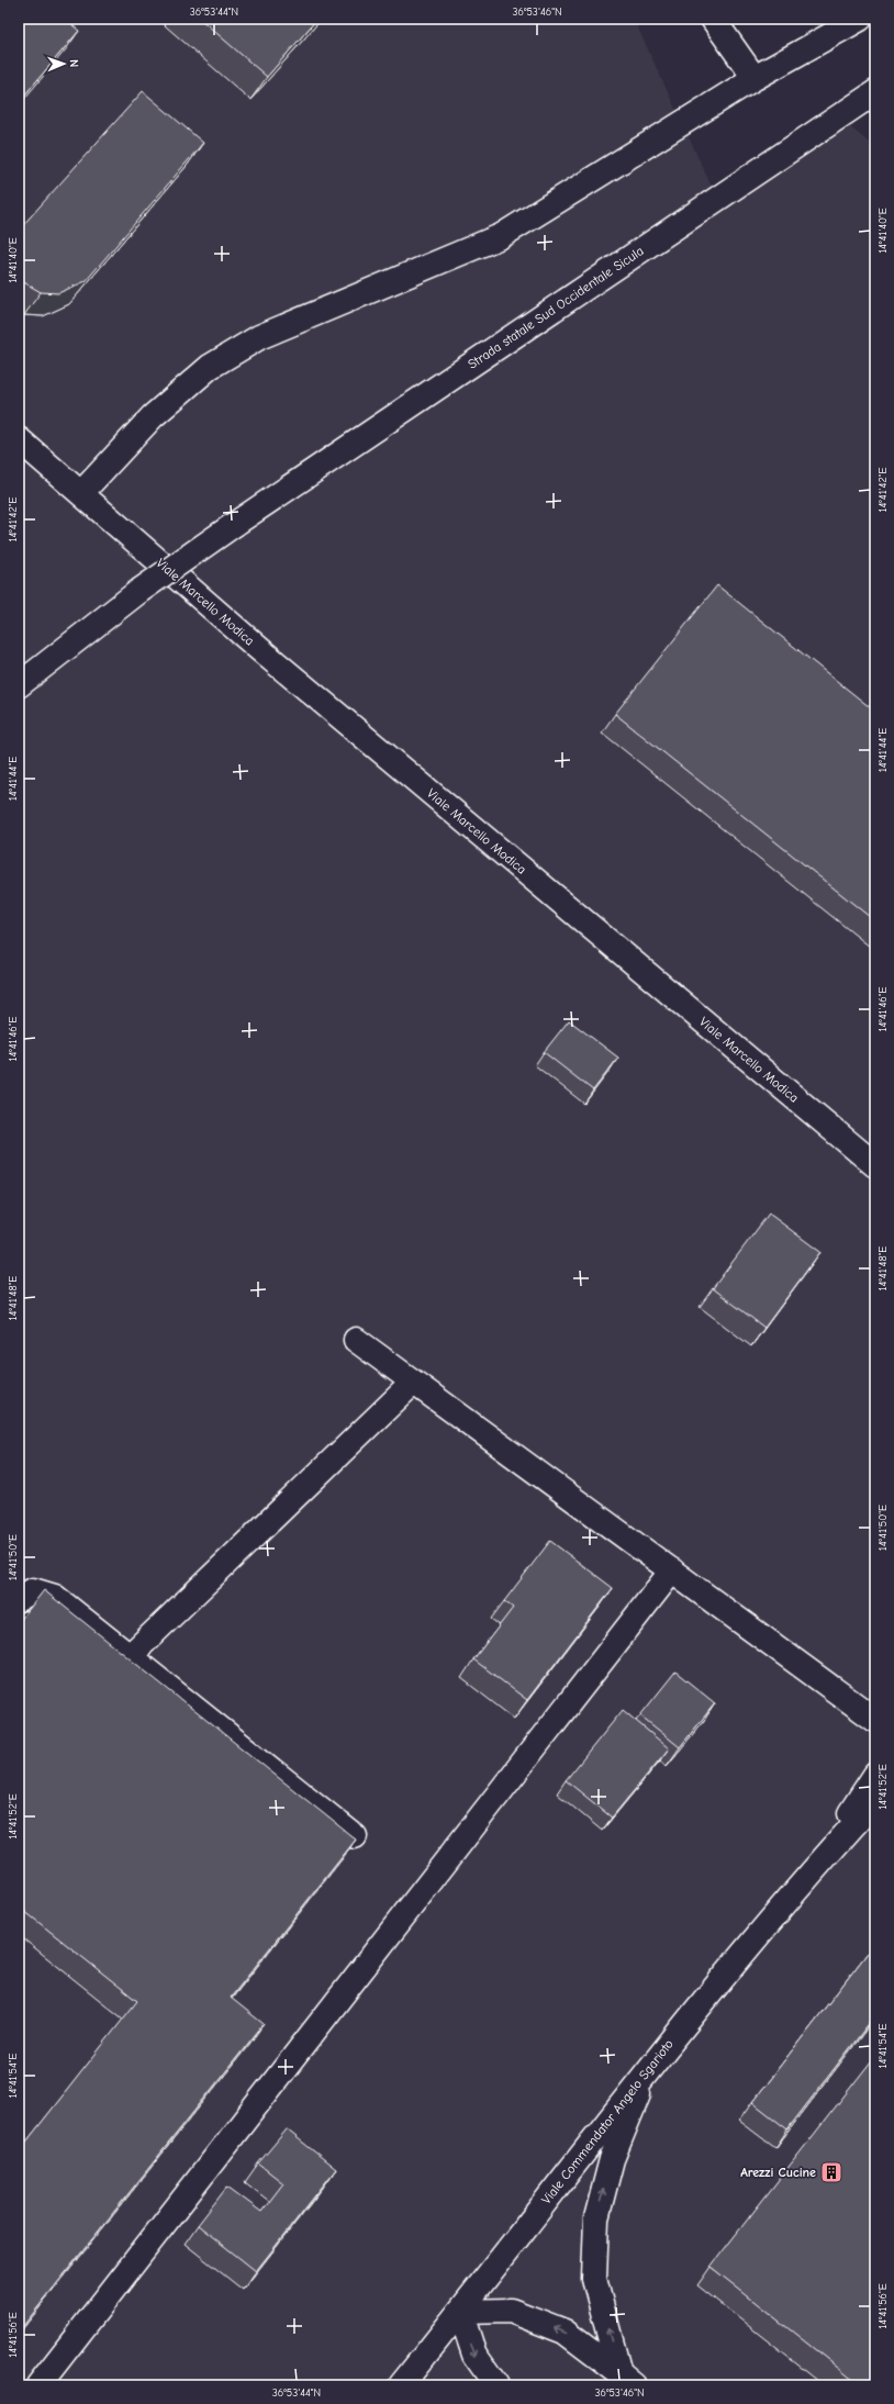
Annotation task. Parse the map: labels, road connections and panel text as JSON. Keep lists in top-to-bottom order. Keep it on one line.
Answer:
{"streets":{"street":["Strada statale Sud Occidentale Sicula","Viale Marcello Modica","Viale Commendator Angelo Sgarioto"]},"places":{"building":["Arezzi Cucine"]},"north":"right","coordinates":["36°53'44\"N","36°53'46\"N","14°41'40\"E","14°41'42\"E","14°41'44\"E","14°41'46\"E","14°41'48\"E","14°41'50\"E","14°41'52\"E","14°41'54\"E","14°41'56\"E"]}
